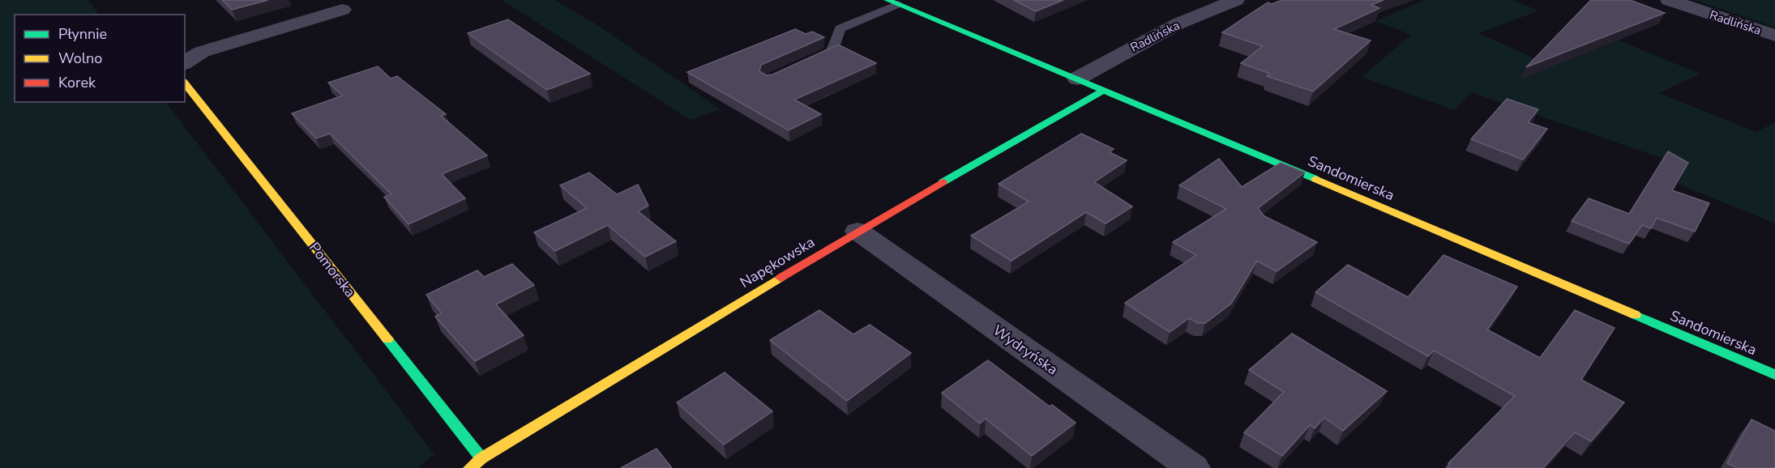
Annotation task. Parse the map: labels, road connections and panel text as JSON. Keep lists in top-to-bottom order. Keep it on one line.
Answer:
{"streets":{"street":["Radlińska","Sandomierska","Napękowska","Pomorska","Wydryńska"]},"crossings":[["Radlińska","Sandomierska"],["Sandomierska","Napękowska"],["Napękowska","Pomorska"],["Napękowska","Wydryńska"]],"legend":["Płynnie","Wolno","Korek"]}
